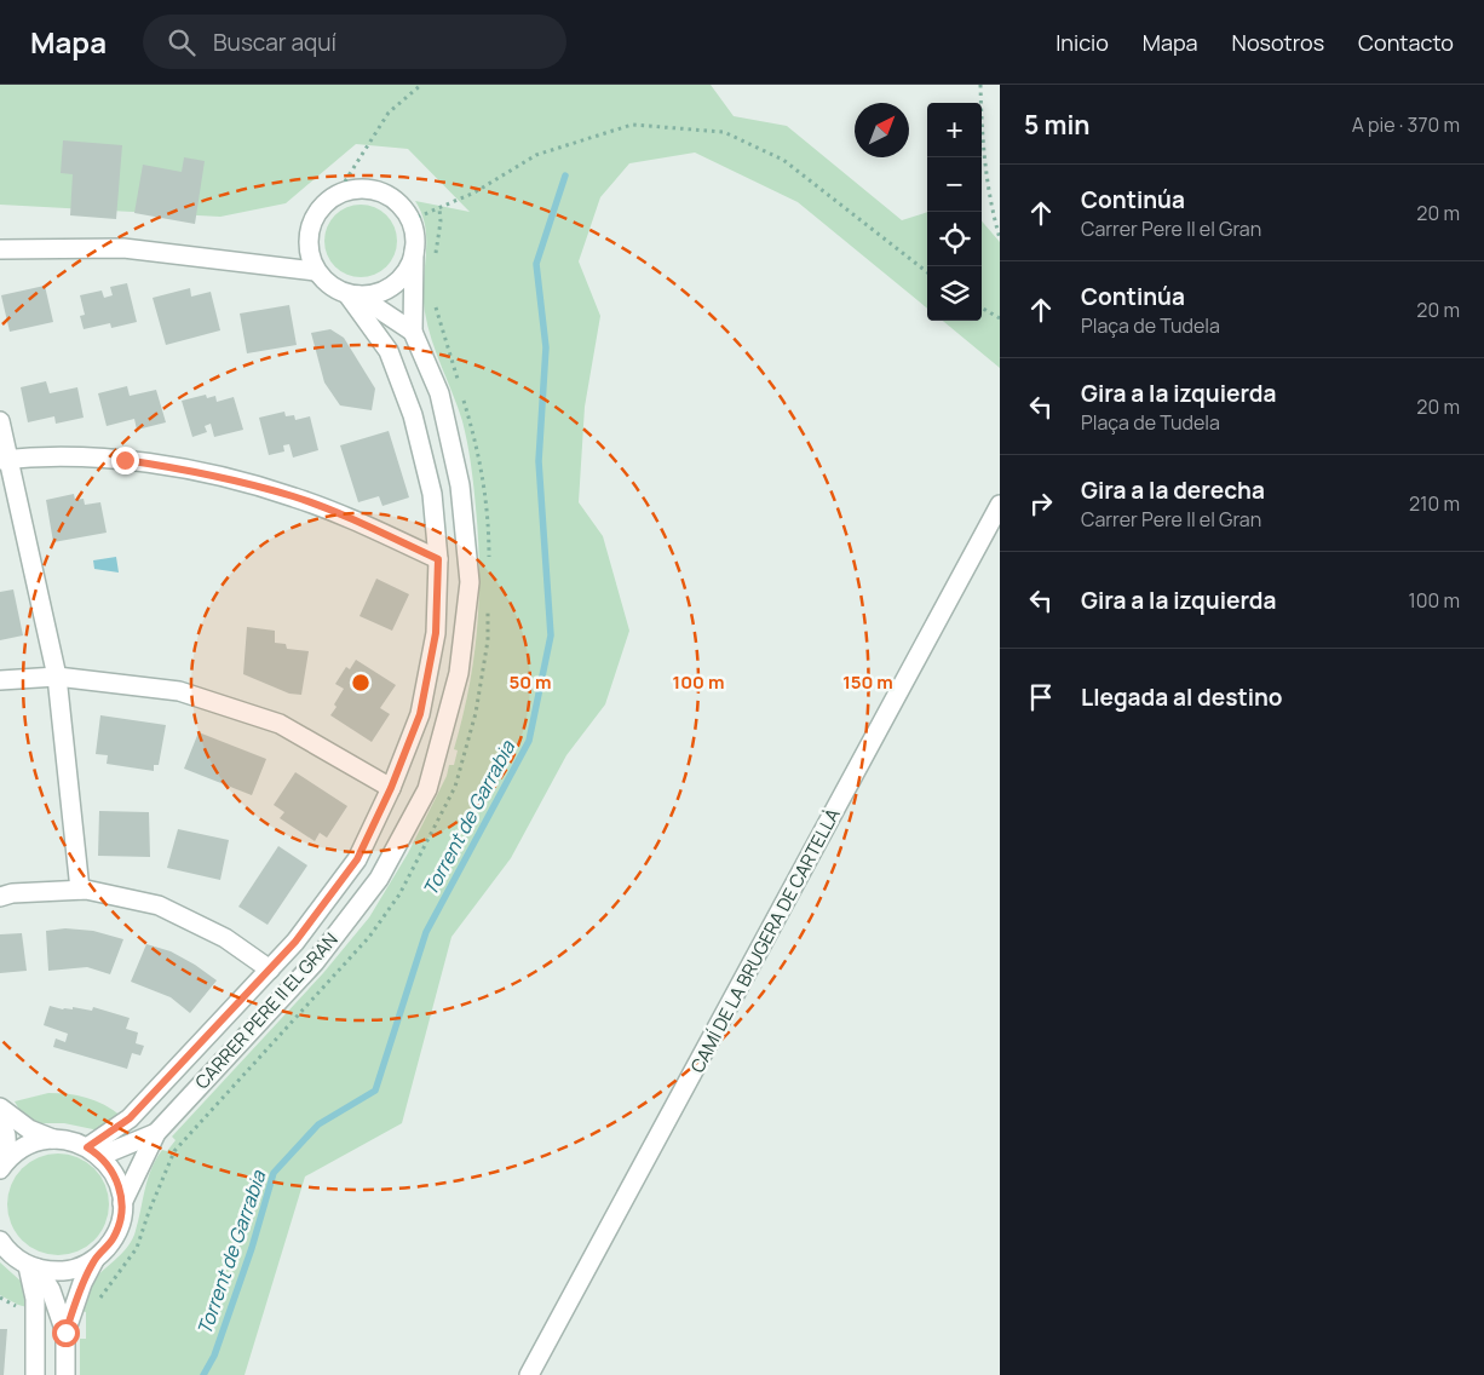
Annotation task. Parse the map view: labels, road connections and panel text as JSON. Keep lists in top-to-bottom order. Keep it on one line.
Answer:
{"streets":{"street":["CAMÍ DE LA BRUGERA DE CARTELLÀ","CARRER PERE II EL GRAN"]},"water":["Torrent de Garrabia"],"north":"top right","page":{"header":"Mapa","search":"Buscar aquí","nav":["Inicio","Mapa","Nosotros","Contacto"],"heading":["5 min","A pie · 370 m"],"map_buttons":["+","−"],"list":[["Continúa","Carrer Pere II el Gran","20 m"],["Continúa","Plaça de Tudela","20 m"],["Gira a la izquierda","Plaça de Tudela","20 m"],["Gira a la derecha","Carrer Pere II el Gran","210 m"],["Gira a la izquierda","100 m"],"Llegada al destino"]},"rings":["50 m","100 m","150 m"]}
